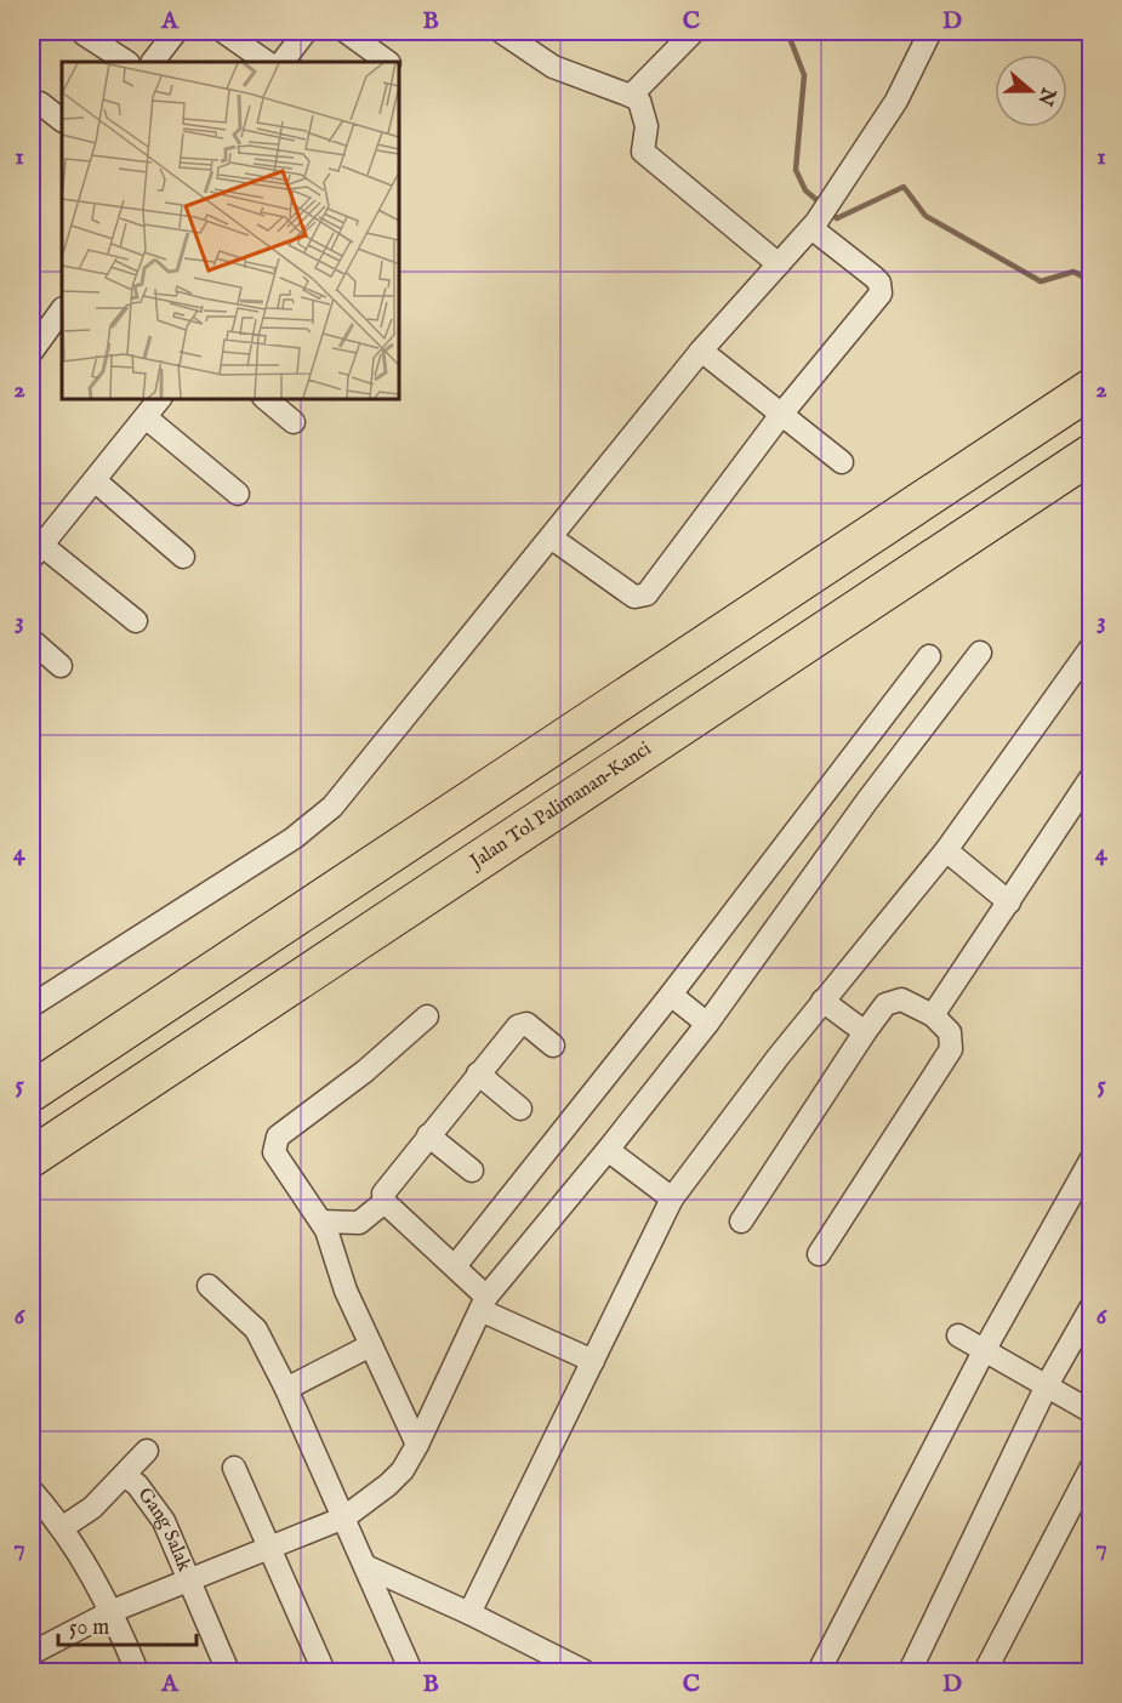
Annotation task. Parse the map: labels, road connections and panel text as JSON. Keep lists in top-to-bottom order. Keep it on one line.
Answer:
{"streets":{"highway":["Jalan Tol Palimanan–Kanci"],"street":["Gang Salak"]},"scale_bar":"50 m","north":"right","grid":{"columns":["A","B","C","D"],"rows":["1","2","3","4","5","6","7"]}}
